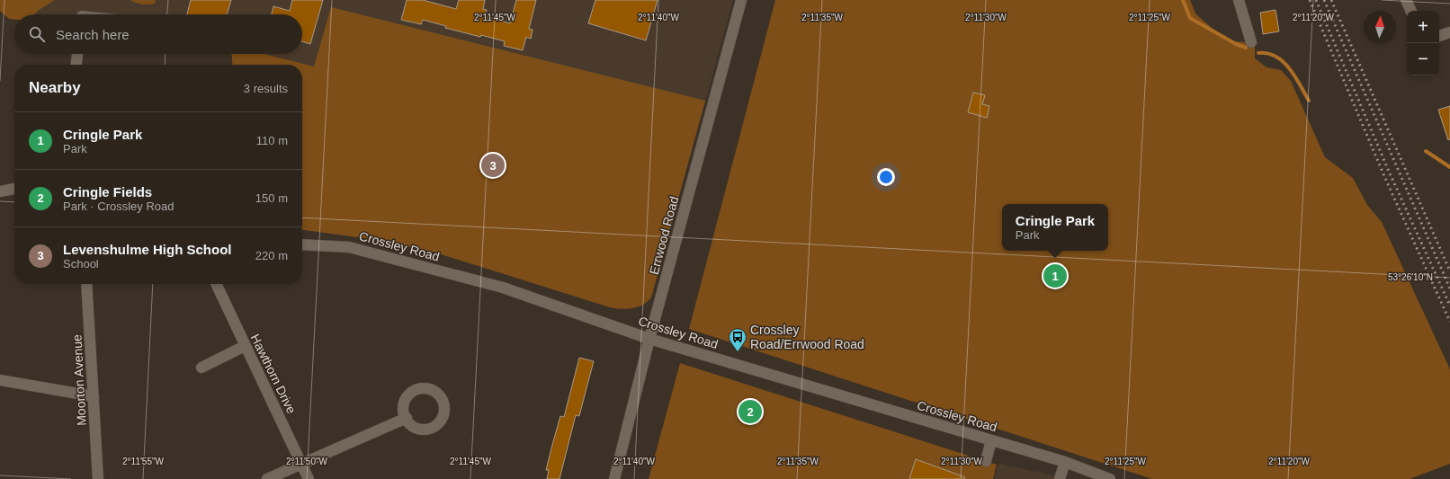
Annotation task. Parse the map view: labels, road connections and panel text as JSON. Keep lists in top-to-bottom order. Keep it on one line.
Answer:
{"streets":{"street":["Errwood Road","Crossley Road","Hawthorn Drive","Moorton Avenue"]},"crossings":[["Errwood Road","Crossley Road"]],"places":{"bus stop":["Crossley Road/Errwood Road"]},"north":"top","page":{"map_buttons":["+","−"],"search":"Search here","heading":["Nearby","3 results"],"list":[{"mark":"1","name":"Cringle Park","note":"Park","value":"110 m"},{"mark":"2","name":"Cringle Fields","note":"Park · Crossley Road","value":"150 m"},{"mark":"3","name":"Levenshulme High School","note":"School","value":"220 m"}],"pins":["3","1","2"],"popup":["Cringle Park","Park"]},"coordinates":["2°11'45\"W","2°11'40\"W","2°11'35\"W","2°11'30\"W","2°11'25\"W","2°11'20\"W","53°26'10\"N","2°11'55\"W","2°11'50\"W"]}
